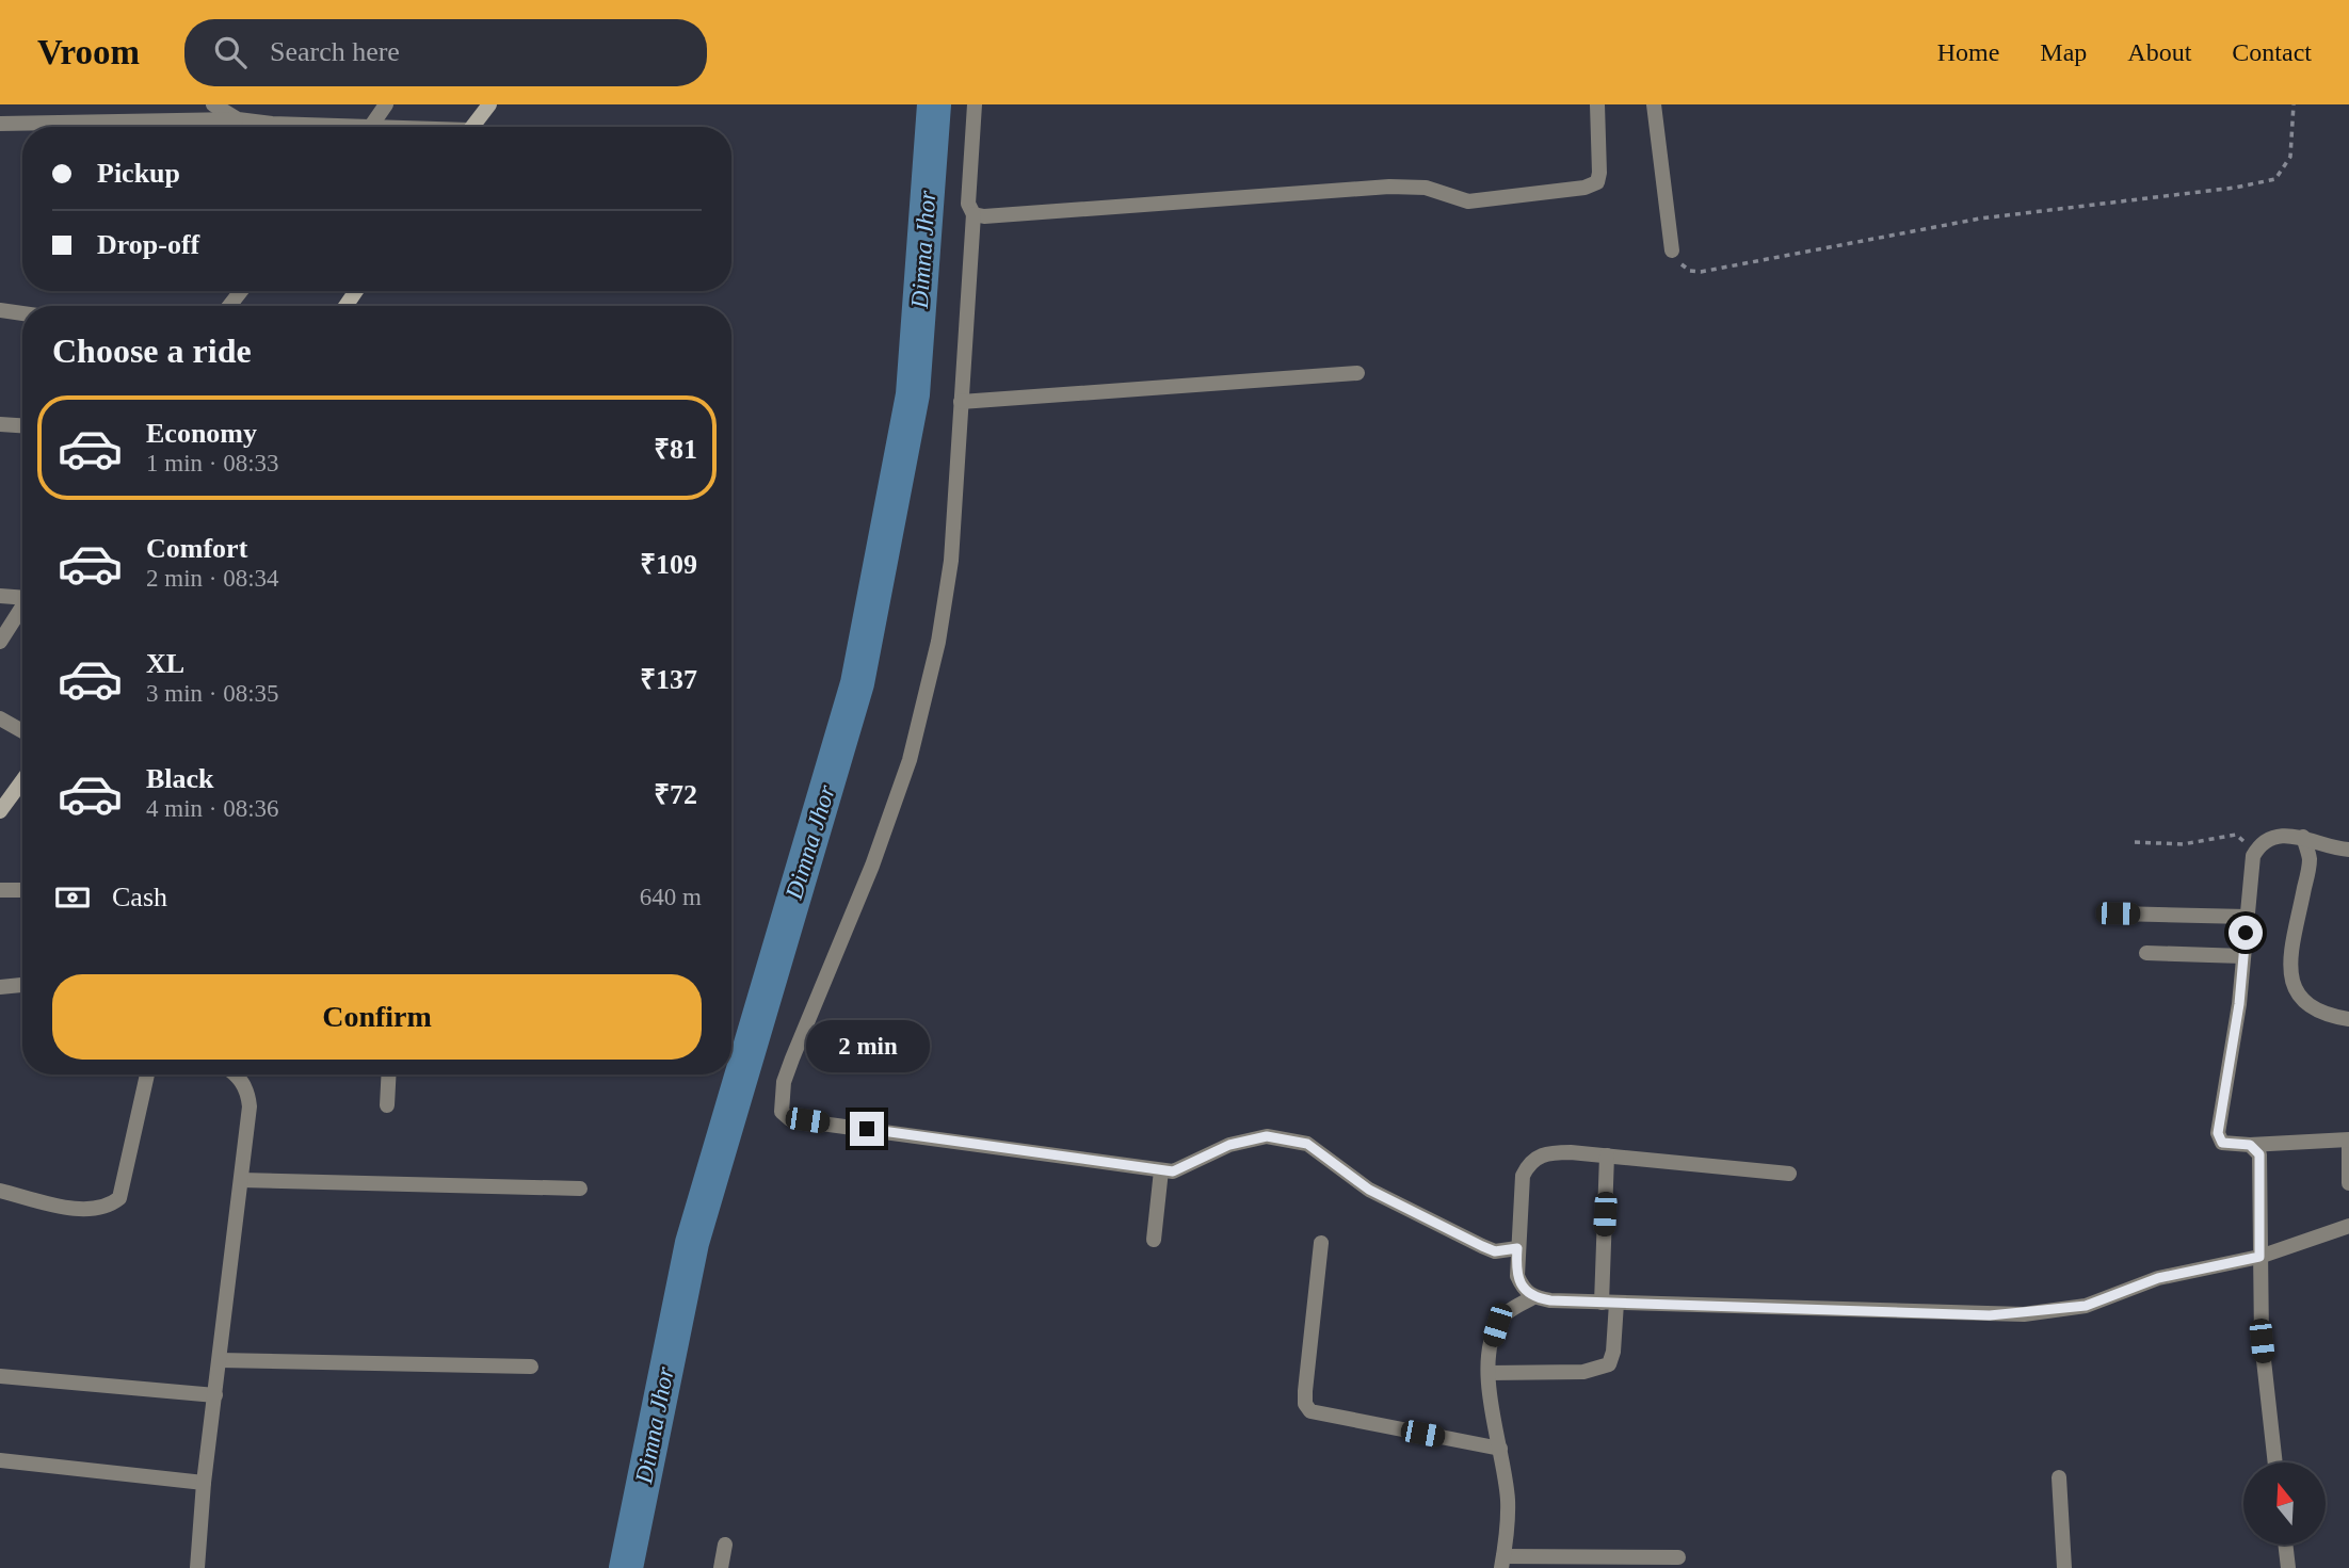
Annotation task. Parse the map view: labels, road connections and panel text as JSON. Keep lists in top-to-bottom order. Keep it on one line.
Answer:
{"water":["Dimna Jhor"],"north":"top","page":{"header":"Vroom","search":"Search here","nav":["Home","Map","About","Contact"],"banner":["Pickup","Drop-off"],"heading":"Choose a ride","list":[{"name":"Economy","note":"1 min · 08:33","value":"₹81"},{"name":"Comfort","note":"2 min · 08:34","value":"₹109"},{"name":"XL","note":"3 min · 08:35","value":"₹137"},{"name":"Black","note":"4 min · 08:36","value":"₹72"}],"pay":["Cash","640 m"],"buttons":"Confirm","bubble":"2 min"}}
